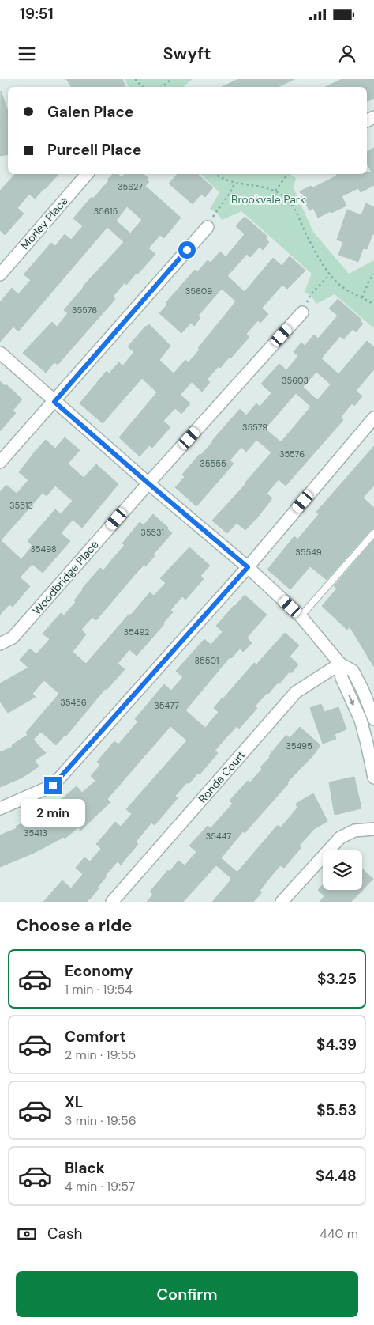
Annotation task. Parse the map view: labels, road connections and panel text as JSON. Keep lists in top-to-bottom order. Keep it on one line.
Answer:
{"streets":{"street":["Morley Place","Woodbridge Place","Ronda Court"]},"parks":["Brookvale Park"],"house_numbers":["35627","35615","35609","35576","35603","35579","35576","35555","35513","35531","35498","35549","35492","35501","35456","35477","35495","35413","35447"],"page":{"status":"19:51","header":"Swyft","banner":["Galen Place","Purcell Place"],"bubble":"2 min","heading":"Choose a ride","list":[{"name":"Economy","note":"1 min · 19:54","value":"$3.25"},{"name":"Comfort","note":"2 min · 19:55","value":"$4.39"},{"name":"XL","note":"3 min · 19:56","value":"$5.53"},{"name":"Black","note":"4 min · 19:57","value":"$4.48"}],"pay":["Cash","440 m"],"buttons":"Confirm"}}
